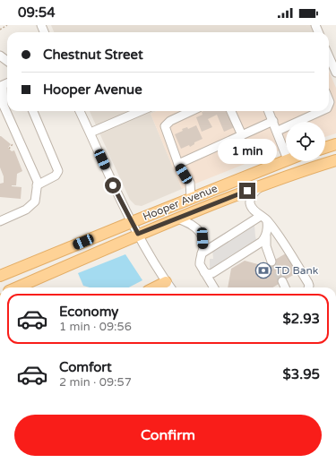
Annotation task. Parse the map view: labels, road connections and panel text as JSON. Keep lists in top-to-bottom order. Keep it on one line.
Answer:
{"streets":{"main road":["Hooper Avenue"]},"places":{"bank":["TD Bank"]},"page":{"status":"09:54","banner":["Chestnut Street","Hooper Avenue"],"bubble":"1 min","list":[{"name":"Economy","note":"1 min · 09:56","value":"$2.93"},{"name":"Comfort","note":"2 min · 09:57","value":"$3.95"}],"buttons":"Confirm"}}
